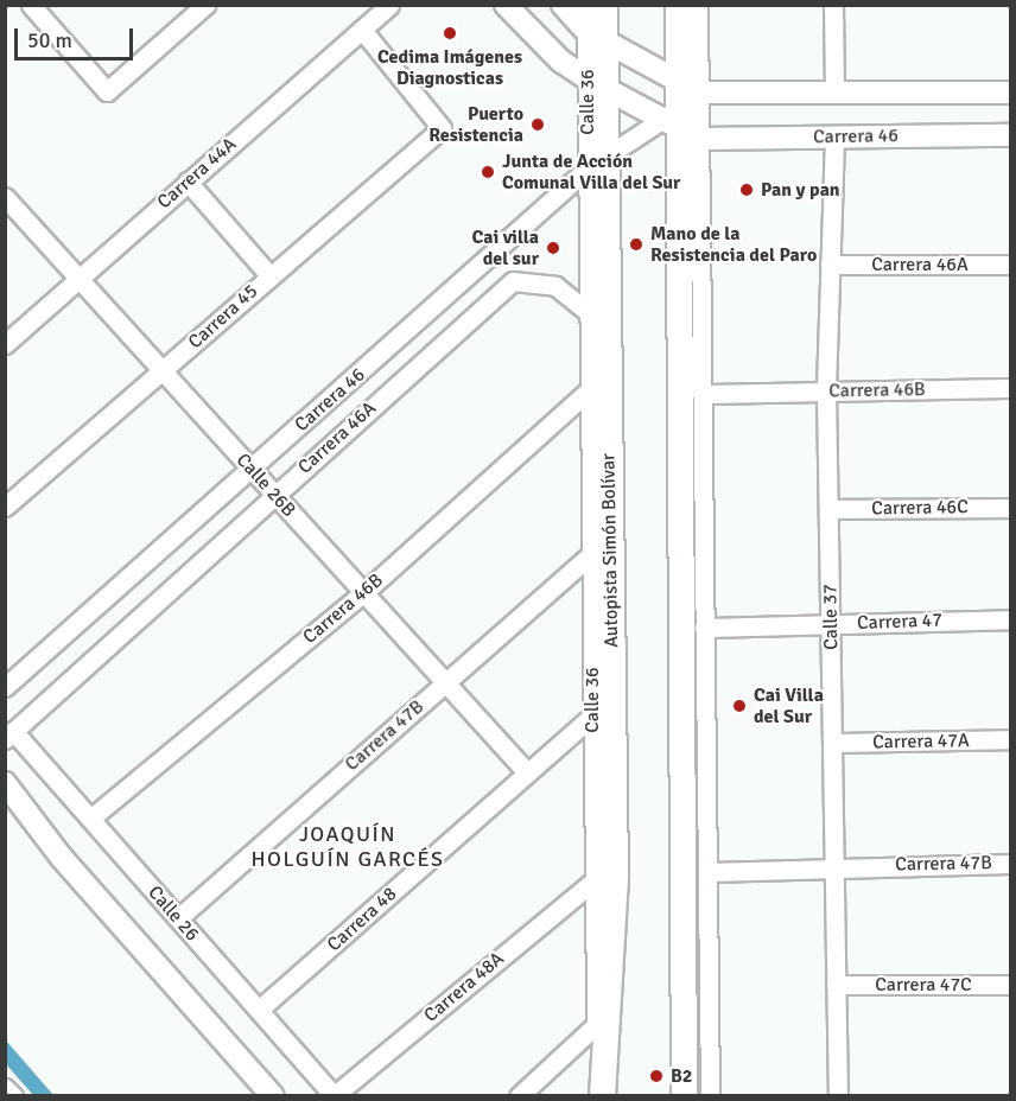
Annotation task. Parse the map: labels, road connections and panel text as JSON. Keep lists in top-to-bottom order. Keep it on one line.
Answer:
{"streets":{"highway":["Autopista Simón Bolívar"],"main road":["Carrera 46"],"street":["Calle 36","Carrera 44A","Carrera 46A","Carrera 45","Carrera 46B","Calle 26B","Carrera 46C","Calle 37","Carrera 47","Carrera 47B","Carrera 47A","Calle 26","Carrera 48","Carrera 47C","Carrera 48A"]},"crossings":[["Calle 36","Carrera 46"],["Calle 36","Carrera 46A"],["Calle 36","Carrera 46B"],["Calle 36","Autopista Simón Bolívar"],["Calle 36","Carrera 47B"],["Calle 36","Carrera 48"],["Calle 36","Carrera 48A"],["Carrera 46","Calle 26B"],["Carrera 46","Autopista Simón Bolívar"],["Carrera 46","Calle 37"],["Carrera 44A","Carrera 45"],["Carrera 44A","Calle 26B"],["Carrera 46A","Calle 26B"],["Carrera 46A","Calle 37"],["Carrera 46A","Calle 26"],["Carrera 45","Calle 26B"],["Carrera 46B","Calle 26B"],["Carrera 46B","Calle 37"],["Carrera 46B","Calle 26"],["Calle 26B","Carrera 47B"],["Calle 26B","Carrera 48"],["Carrera 46C","Calle 37"],["Calle 37","Carrera 47"],["Calle 37","Carrera 47B"],["Calle 37","Carrera 47A"],["Calle 37","Carrera 47C"],["Carrera 47B","Calle 26"],["Calle 26","Carrera 48"],["Calle 26","Carrera 48A"]],"districts":["JOAQUÍN HOLGUÍN GARCÉS"],"places":["Cedima Imágenes Diagnosticas","Puerto Resistencia","Junta de Acción Comunal Villa del Sur","Pan y pan","Mano de la Resistencia del Paro","Cai villa del sur","Cai Villa del Sur","B2"],"scale_bar":"50 m"}
